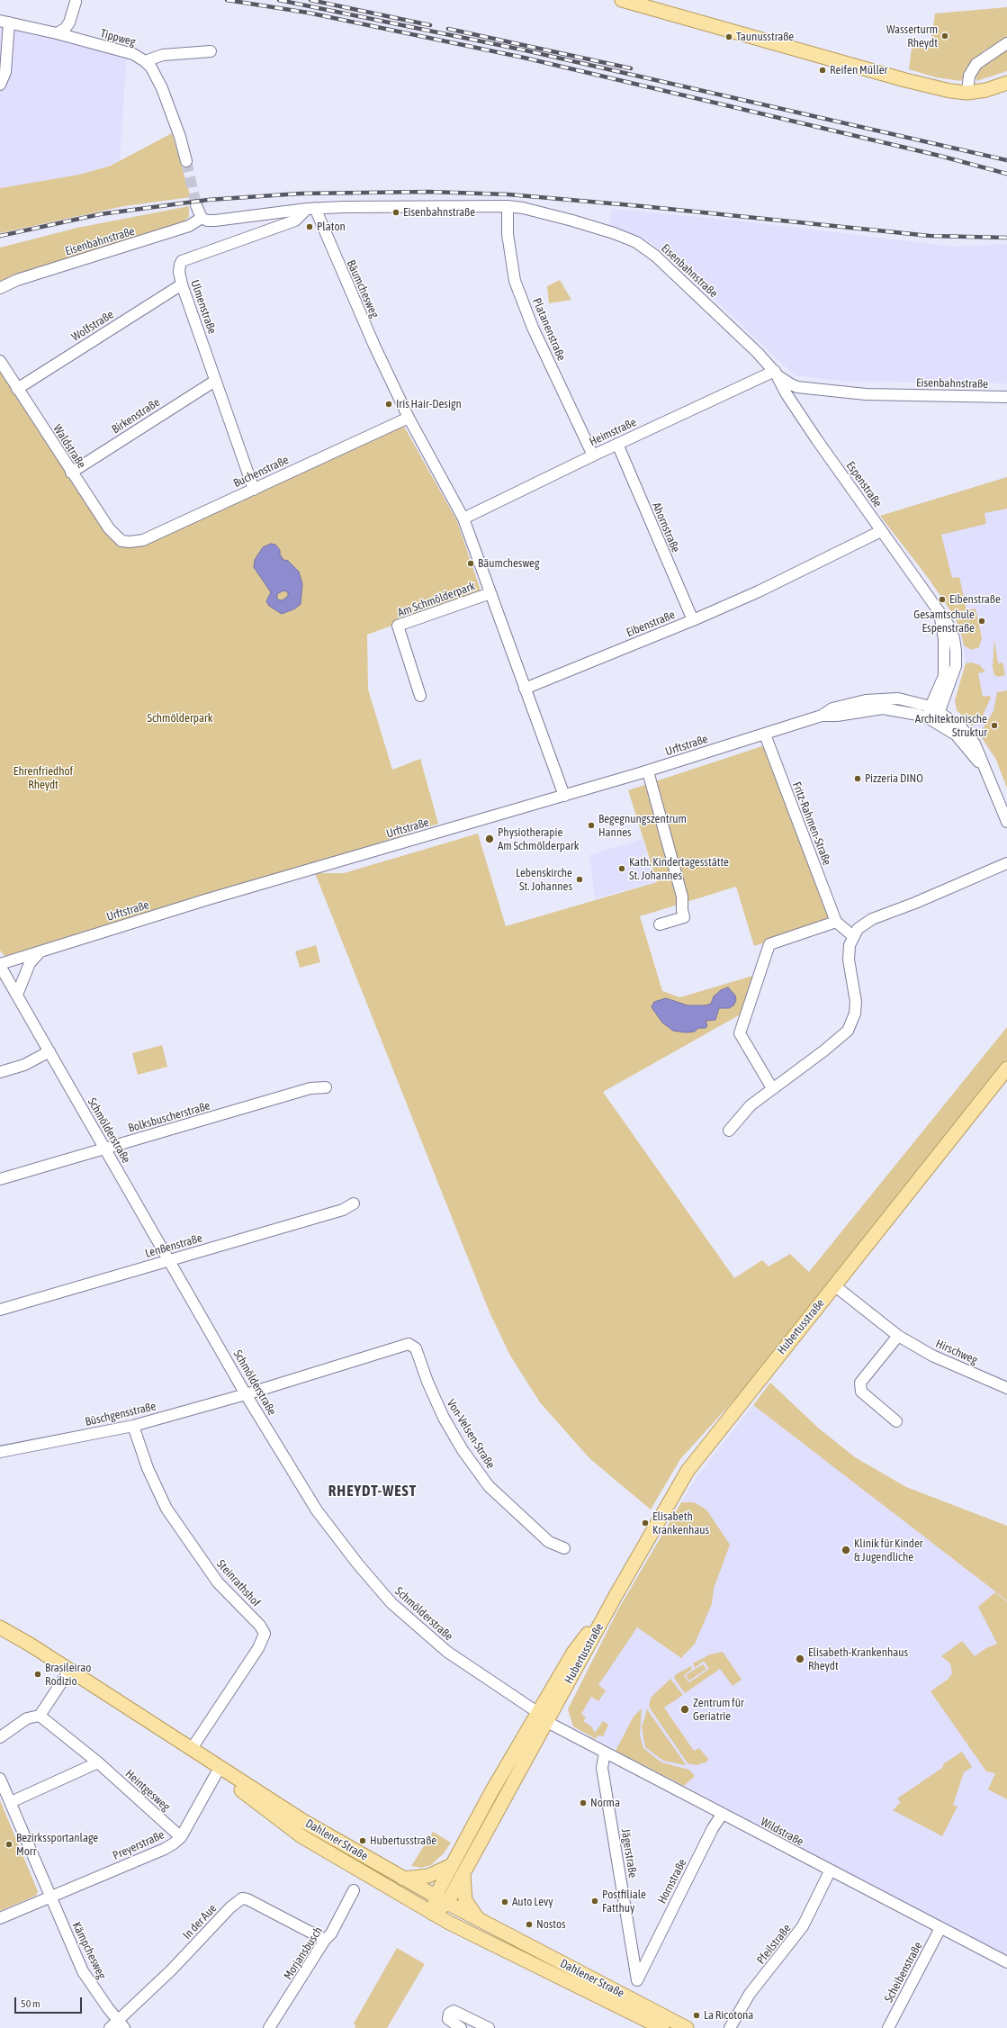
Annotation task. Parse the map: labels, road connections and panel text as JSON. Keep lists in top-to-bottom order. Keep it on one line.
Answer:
{"streets":{"main road":["Hubertusstraße","Dahlener Straße"],"street":["Tippweg","Eisenbahnstraße","Bäumchesweg","Ulmenstraße","Wolfstraße","Platanenstraße","Birkenstraße","Heimstraße","Waldstraße","Buchenstraße","Espenstraße","Ahornstraße","Am Schmölderpark","Eibenstraße","Urftstraße","Fritz-Rahmen-Straße","Bolksbuscherstraße","Schmölderstraße","Lenßenstraße","Hirschweg","Büschgensstraße","Von-Velsen-Straße","Steinrathshof","Heintgesweg","Wildstraße","Preyerstraße","Jägerstraße","Hornstraße","In der Aue","Pfeilstraße","Kämpchesweg","Morjansbusch","Scheibenstraße"]},"crossings":[["Eisenbahnstraße","Bäumchesweg"],["Eisenbahnstraße","Ulmenstraße"],["Eisenbahnstraße","Platanenstraße"],["Eisenbahnstraße","Heimstraße"],["Eisenbahnstraße","Espenstraße"],["Bäumchesweg","Ulmenstraße"],["Bäumchesweg","Heimstraße"],["Bäumchesweg","Buchenstraße"],["Bäumchesweg","Am Schmölderpark"],["Bäumchesweg","Eibenstraße"],["Bäumchesweg","Urftstraße"],["Ulmenstraße","Wolfstraße"],["Ulmenstraße","Birkenstraße"],["Ulmenstraße","Buchenstraße"],["Wolfstraße","Waldstraße"],["Platanenstraße","Heimstraße"],["Birkenstraße","Waldstraße"],["Heimstraße","Espenstraße"],["Heimstraße","Ahornstraße"],["Waldstraße","Buchenstraße"],["Espenstraße","Eibenstraße"],["Espenstraße","Urftstraße"],["Ahornstraße","Eibenstraße"],["Urftstraße","Fritz-Rahmen-Straße"],["Urftstraße","Schmölderstraße"],["Bolksbuscherstraße","Schmölderstraße"],["Schmölderstraße","Lenßenstraße"],["Schmölderstraße","Hubertusstraße"],["Schmölderstraße","Büschgensstraße"],["Schmölderstraße","Von-Velsen-Straße"],["Schmölderstraße","Wildstraße"],["Hubertusstraße","Hirschweg"],["Hubertusstraße","Wildstraße"],["Hubertusstraße","Dahlener Straße"],["Büschgensstraße","Von-Velsen-Straße"],["Büschgensstraße","Steinrathshof"],["Steinrathshof","Dahlener Straße"],["Heintgesweg","Preyerstraße"],["Wildstraße","Jägerstraße"],["Wildstraße","Hornstraße"],["Wildstraße","Pfeilstraße"],["Wildstraße","Scheibenstraße"],["Dahlener Straße","Preyerstraße"],["Preyerstraße","Kämpchesweg"],["Jägerstraße","Hornstraße"],["In der Aue","Kämpchesweg"],["In der Aue","Morjansbusch"]],"districts":["RHEYDT-WEST"],"parks":["Schmölderpark","Ehrenfriedhof Rheydt"],"places":["Wasserturm Rheydt","Taunusstraße","Reifen Müller","Eisenbahnstraße","Platon","Iris Hair-Design","Bäumchesweg","Eibenstraße","Gesamtschule Espenstraße","Architektonische Struktur","Pizzeria DINO","Begegnungszentrum Hannes","Physiotherapie Am Schmölderpark","Kath. Kindertagesstätte St. Johannes","Lebenskirche St. Johannes","Elisabeth Krankenhaus","Klinik für Kinder & Jugendliche","Elisabeth-Krankenhaus Rheydt","Brasileirao Rodizio","Zentrum für Geriatrie","Norma","Hubertusstraße","Bezirkssportanlage Morr","Postfiliale Fatthuy","Auto Levy","Nostos","La Ricotona"],"scale_bar":"50 m"}
